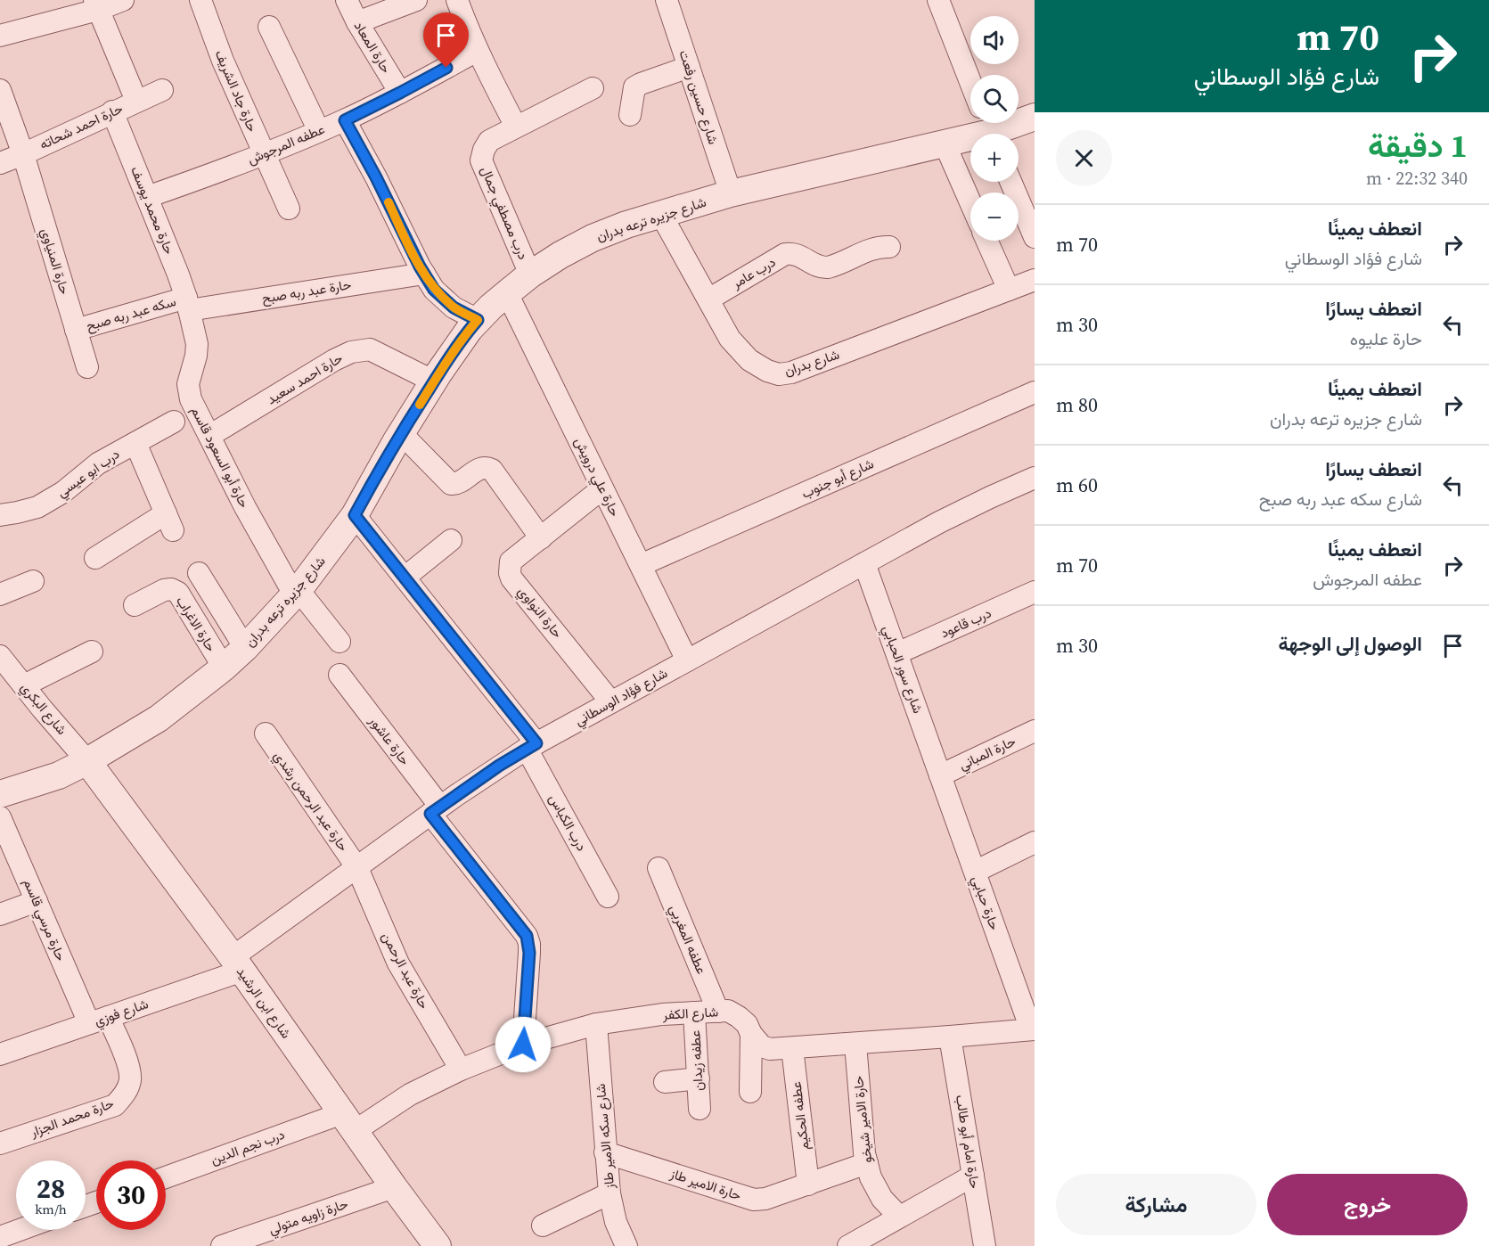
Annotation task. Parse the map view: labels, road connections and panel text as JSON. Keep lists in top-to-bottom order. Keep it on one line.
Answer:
{"streets":{"street":["حارة المعاد","حارة جاد الشريف","شارع حسين رفعت","حارة احمد شحاته","عطفه المرجوش","حارة محمد يوسف","درب مصطفي جمال","شارع جزيره ترعه بدران","حارة المنياوي","درب عامر","حارة عبد ربه صبح","سكه عبد ربه صبح","شارع بدران","حارة احمد سعيد","حارة أبو السعود قاسم","درب ابو عيسي","حارة علي درويش","شارع أبو جنوب","حارة النواوي","درب قاعود","حارة الاغراب","شارع سور الحبابي","شارع فؤاد الوسطاني","شارع البكري","حارة عاشور","حارة المباني","حارة عبد الرحمن رشدي","درب الكباس","حارة حبابي","حارة مرسي قاسم","عطفه المغربي","حارة عبد الرحمن","شارع ابن الرشيد","شارع فوزي","شارع الكفر","عطفه زيدان","عطفه الحكيم","حارة محمد الجزار","حارة الامير شيخو","شارع سكه الامير طاز","حارة امام أبو طالب","درب نجم الدين","حارة الامير طاز","حارة زاويه متولي"]},"crossings":[["حارة المعاد","عطفه المرجوش"],["حارة جاد الشريف","عطفه المرجوش"],["شارع حسين رفعت","شارع جزيره ترعه بدران"],["حارة احمد شحاته","حارة محمد يوسف"],["حارة احمد شحاته","حارة المنياوي"],["عطفه المرجوش","حارة محمد يوسف"],["حارة محمد يوسف","حارة عبد ربه صبح"],["حارة محمد يوسف","سكه عبد ربه صبح"],["حارة محمد يوسف","حارة أبو السعود قاسم"],["درب مصطفي جمال","شارع جزيره ترعه بدران"],["شارع جزيره ترعه بدران","شارع بدران"],["شارع جزيره ترعه بدران","حارة احمد سعيد"],["شارع جزيره ترعه بدران","حارة أبو السعود قاسم"],["شارع جزيره ترعه بدران","حارة علي درويش"],["شارع جزيره ترعه بدران","حارة الاغراب"],["شارع جزيره ترعه بدران","شارع البكري"],["شارع جزيره ترعه بدران","درب الكباس"],["شارع جزيره ترعه بدران","شارع ابن الرشيد"],["حارة المنياوي","سكه عبد ربه صبح"],["درب عامر","شارع بدران"],["حارة عبد ربه صبح","سكه عبد ربه صبح"],["حارة عبد ربه صبح","حارة أبو السعود قاسم"],["سكه عبد ربه صبح","حارة أبو السعود قاسم"],["حارة احمد سعيد","حارة أبو السعود قاسم"],["حارة علي درويش","شارع أبو جنوب"],["حارة علي درويش","حارة النواوي"],["حارة علي درويش","شارع فؤاد الوسطاني"],["حارة النواوي","شارع فؤاد الوسطاني"],["درب قاعود","شارع سور الحبابي"],["شارع سور الحبابي","شارع فؤاد الوسطاني"],["شارع سور الحبابي","حارة المباني"],["شارع سور الحبابي","حارة حبابي"],["شارع فؤاد الوسطاني","حارة عاشور"],["شارع فؤاد الوسطاني","حارة عبد الرحمن رشدي"],["شارع فؤاد الوسطاني","درب الكباس"],["شارع فؤاد الوسطاني","حارة عبد الرحمن"],["شارع فؤاد الوسطاني","شارع ابن الرشيد"],["شارع فؤاد الوسطاني","شارع فوزي"],["شارع البكري","شارع ابن الرشيد"],["حارة عاشور","شارع الكفر"],["حارة المباني","حارة حبابي"],["حارة عبد الرحمن رشدي","حارة عبد الرحمن"],["حارة حبابي","شارع الكفر"],["حارة مرسي قاسم","شارع فوزي"],["حارة مرسي قاسم","حارة محمد الجزار"],["عطفه المغربي","شارع الكفر"],["حارة عبد الرحمن","شارع الكفر"],["شارع ابن الرشيد","شارع فوزي"],["شارع ابن الرشيد","شارع الكفر"],["شارع ابن الرشيد","درب نجم الدين"],["شارع ابن الرشيد","حارة زاويه متولي"],["شارع فوزي","حارة محمد الجزار"],["شارع الكفر","عطفه زيدان"],["شارع الكفر","عطفه الحكيم"],["شارع الكفر","حارة الامير شيخو"],["شارع الكفر","شارع سكه الامير طاز"],["شارع الكفر","حارة امام أبو طالب"],["شارع الكفر","درب نجم الدين"],["عطفه الحكيم","حارة الامير طاز"],["حارة الامير شيخو","حارة الامير طاز"],["شارع سكه الامير طاز","حارة الامير طاز"]],"page":{"turn":["70 m","شارع فؤاد الوسطاني"],"map_buttons":["+","−"],"heading":["1 دقيقة","340 m · 22:32"],"list":[{"name":"انعطف يمينًا","note":"شارع فؤاد الوسطاني","value":"70 m"},{"name":"انعطف يسارًا","note":"حارة عليوه","value":"30 m"},{"name":"انعطف يمينًا","note":"شارع جزيره ترعه بدران","value":"80 m"},{"name":"انعطف يسارًا","note":"شارع سكه عبد ربه صبح","value":"60 m"},{"name":"انعطف يمينًا","note":"عطفه المرجوش","value":"70 m"},{"name":"الوصول إلى الوجهة","value":"30 m"}],"speed":"28 km/h","limit":"30","buttons":["خروج","مشاركة"]}}
